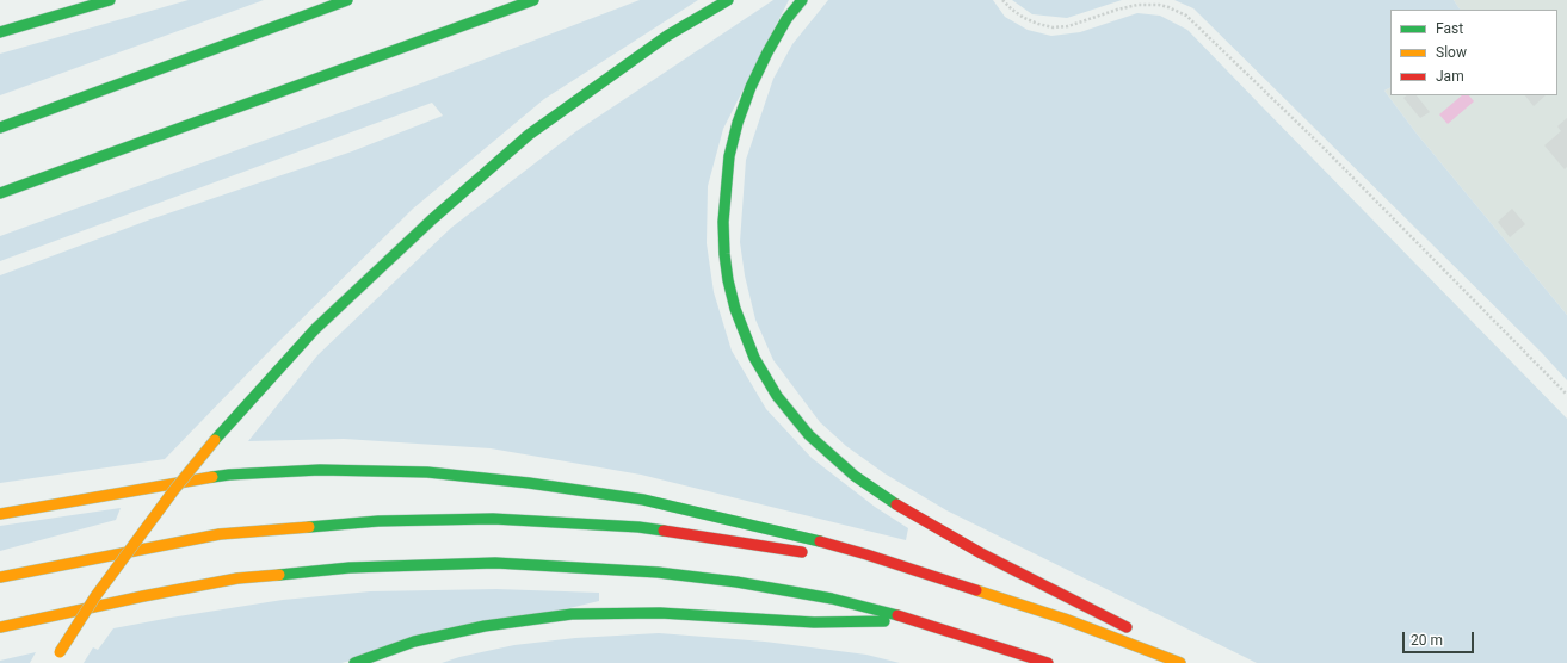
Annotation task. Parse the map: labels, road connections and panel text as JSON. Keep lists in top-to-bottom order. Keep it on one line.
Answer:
{"legend":["Fast","Slow","Jam"],"scale_bar":"20 m"}
